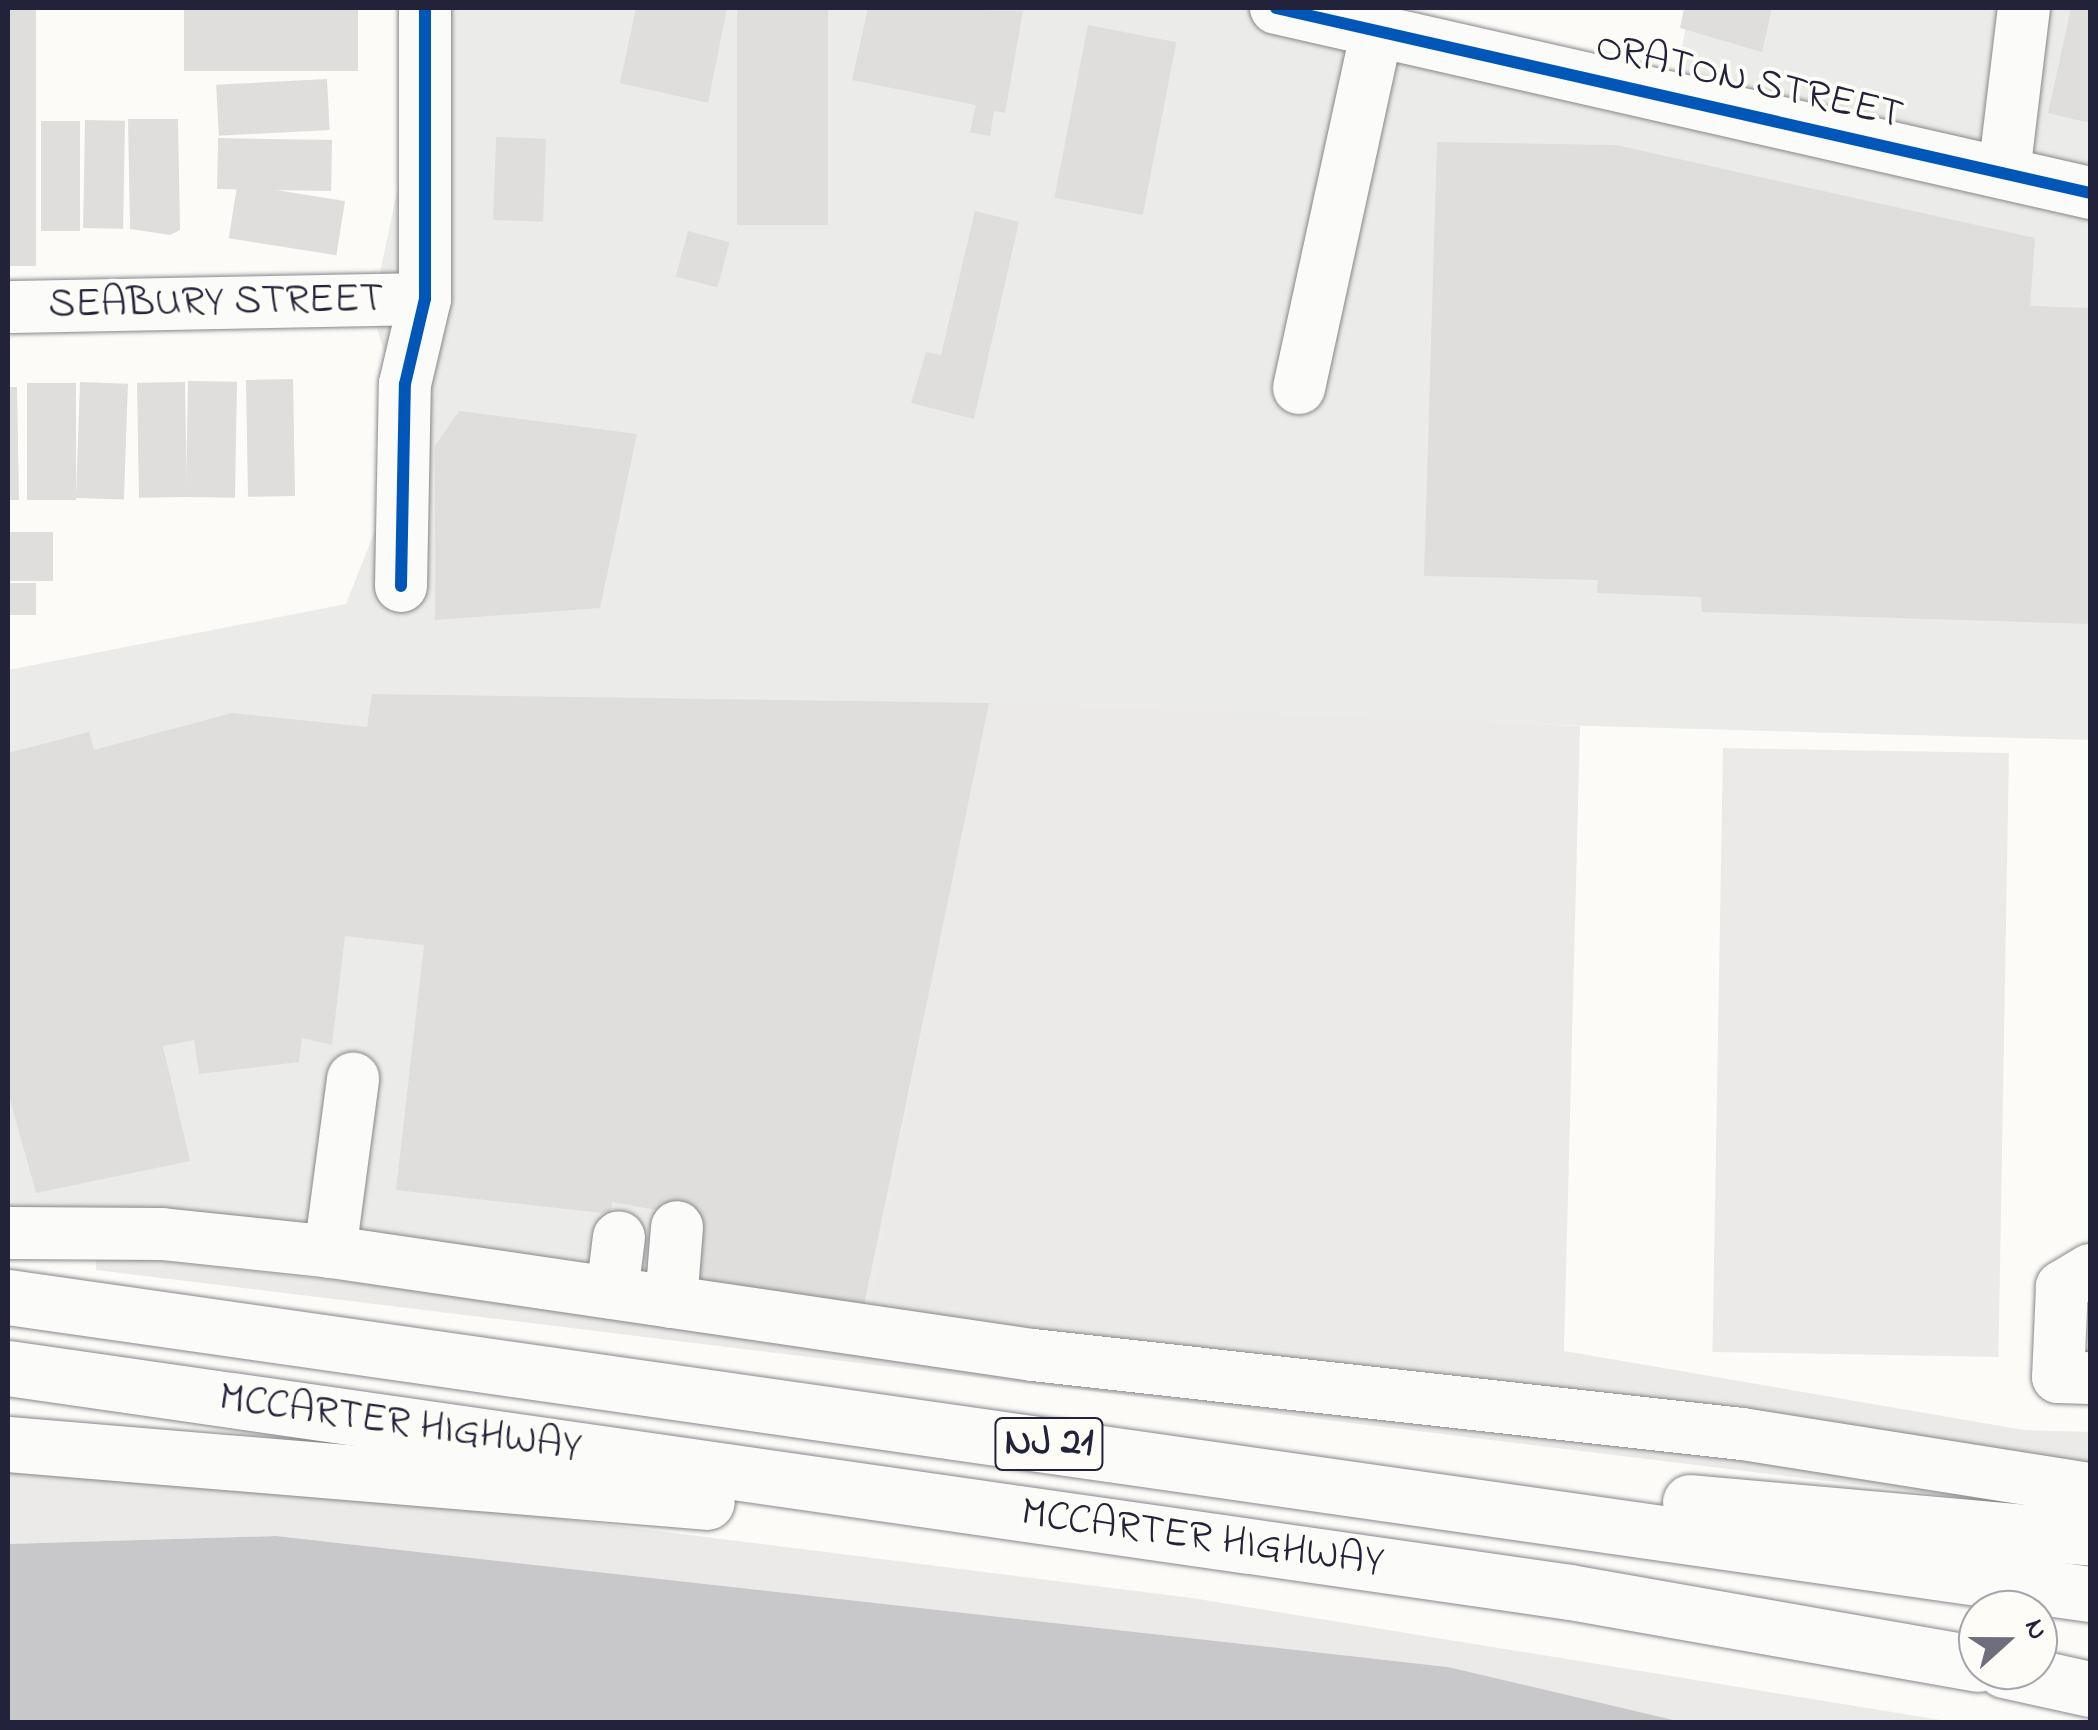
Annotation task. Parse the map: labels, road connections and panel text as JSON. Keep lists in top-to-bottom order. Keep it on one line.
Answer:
{"streets":{"highway":["MCCARTER HIGHWAY","NJ 21"],"street":["ORATON STREET","SEABURY STREET"]},"north":"right"}
